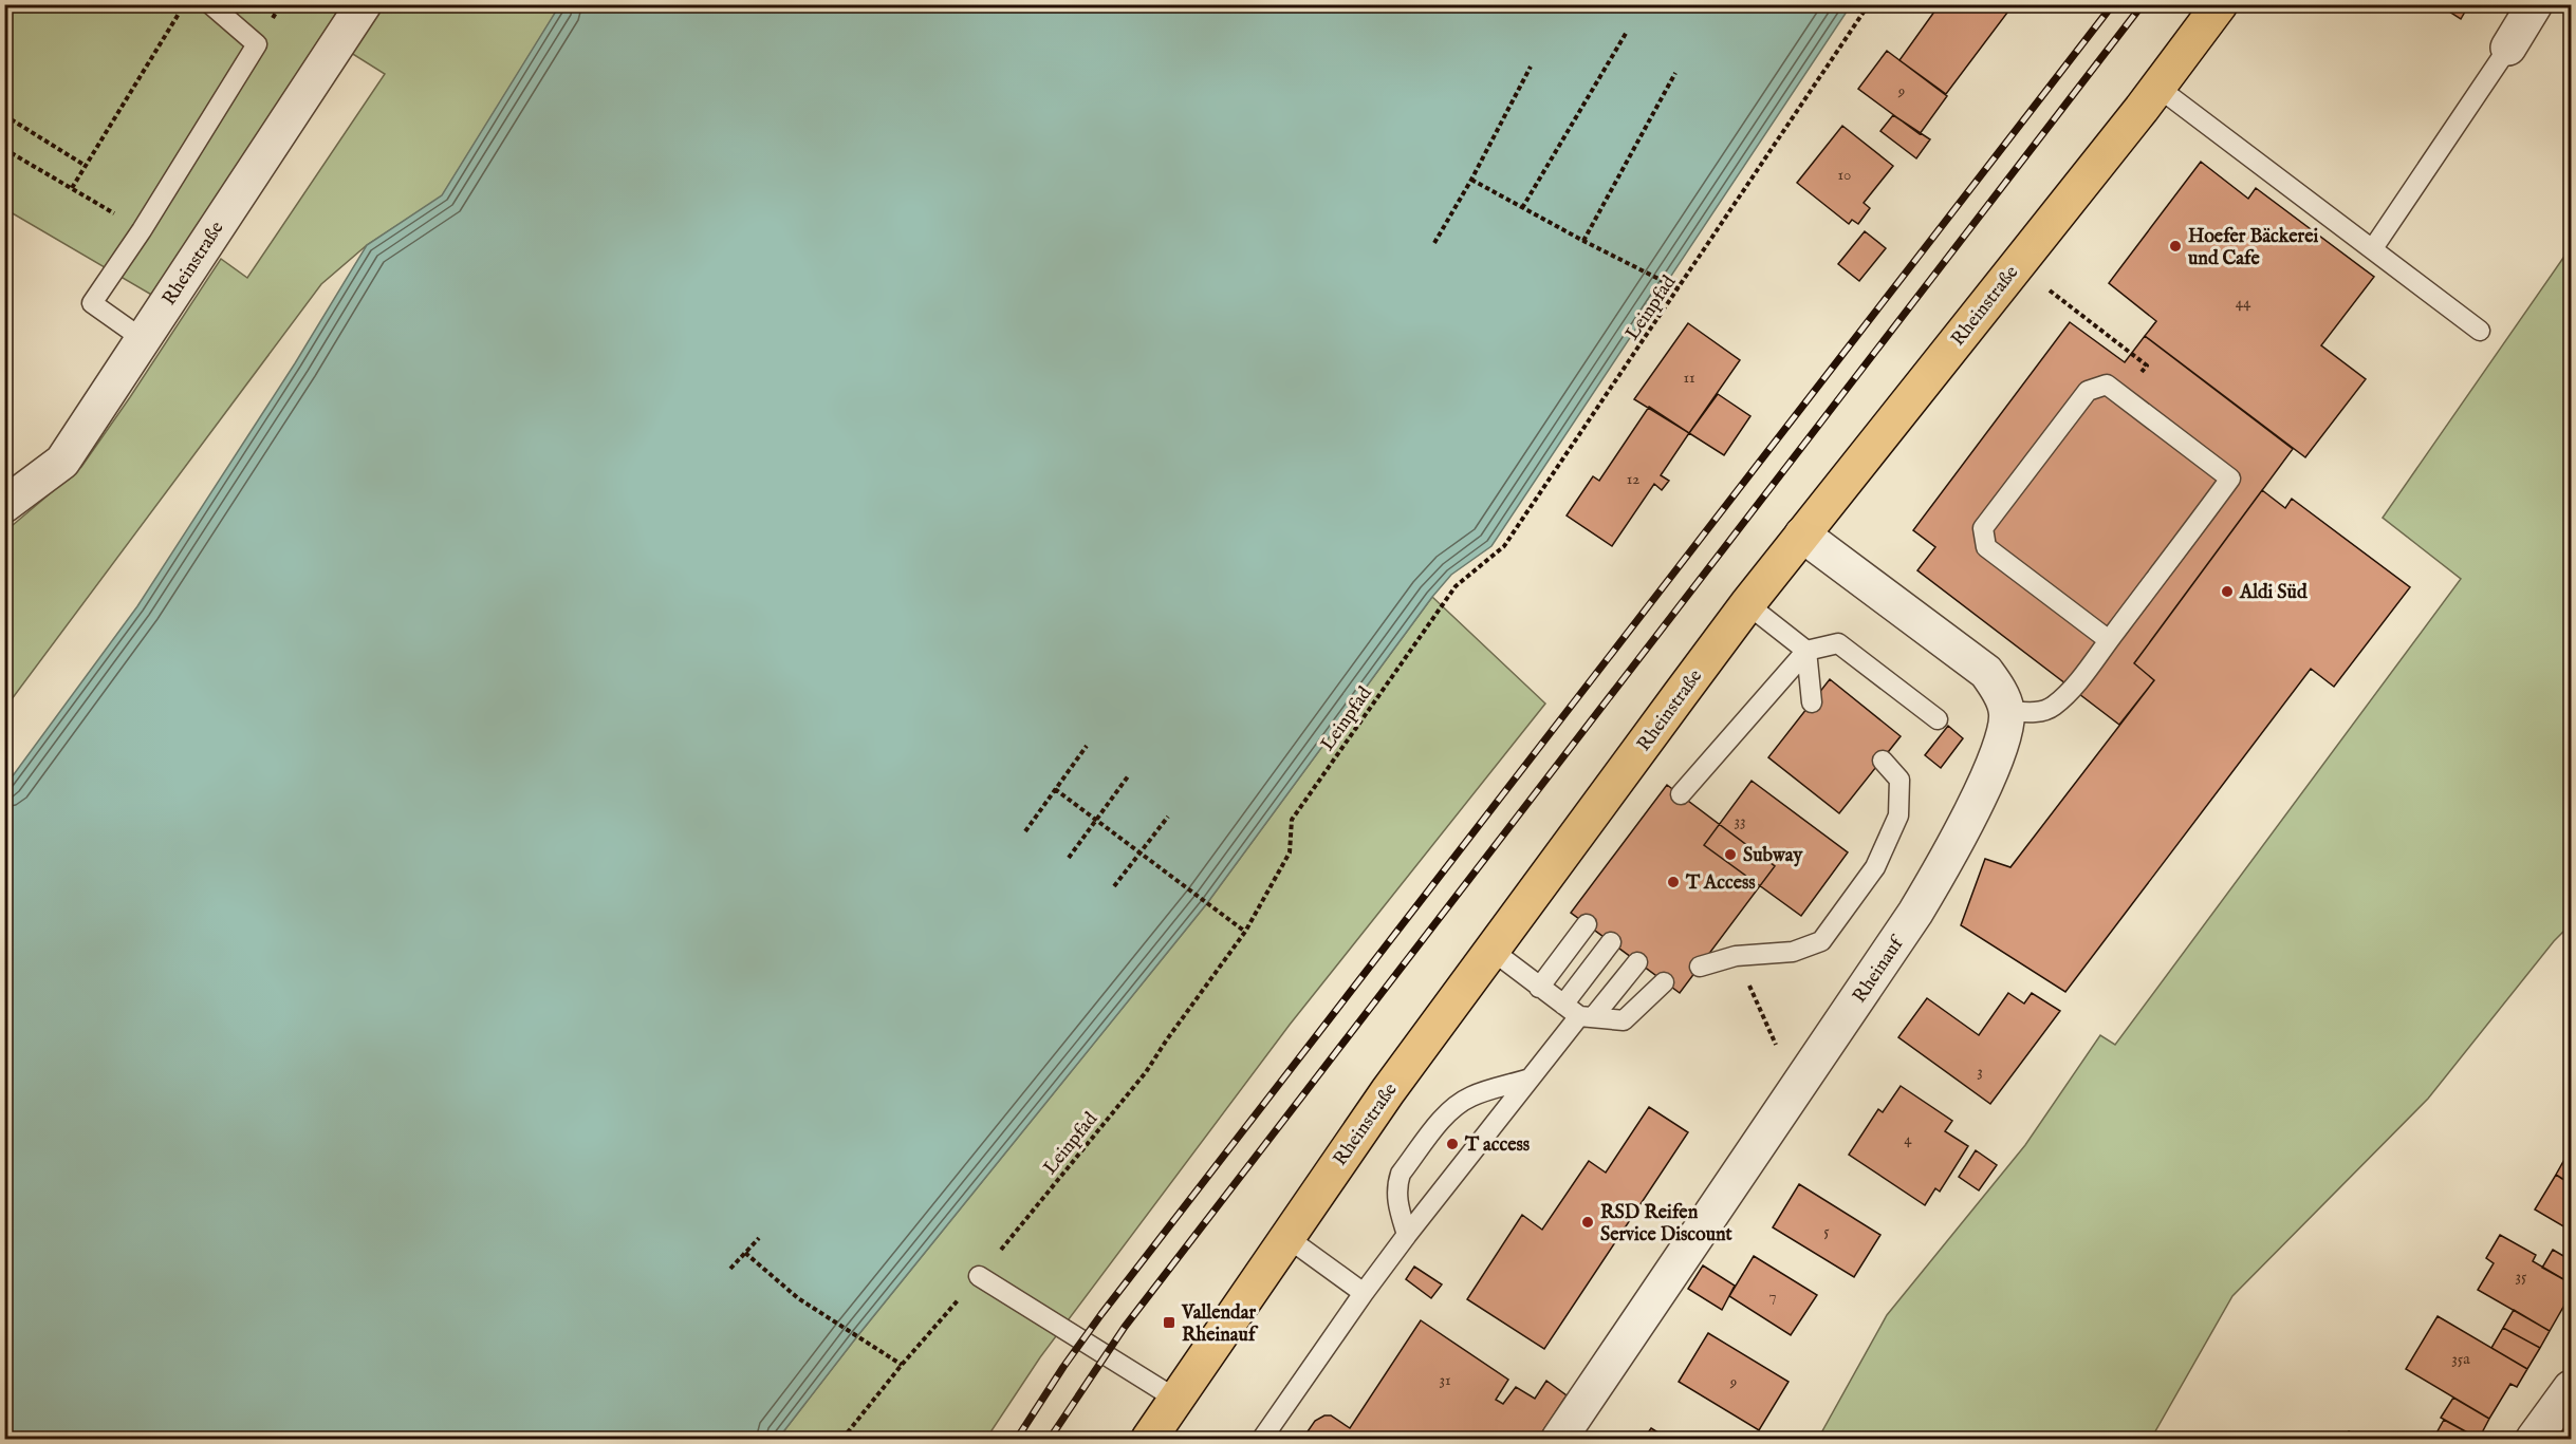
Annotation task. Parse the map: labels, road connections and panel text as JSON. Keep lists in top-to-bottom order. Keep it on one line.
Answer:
{"streets":{"main road":["Rheinstraße"],"street":["Rheinauf"],"path":["Leinpfad"]},"places":{"other":["Hoefer Bäckerei und Cafe","Aldi Süd","Subway","T Access","T access","RSD Reifen Service Discount"],"transit":["Vallendar Rheinauf"]},"house_numbers":["9","10","44","11","12","33","3","4","5","35","7","35a","31","9"]}
